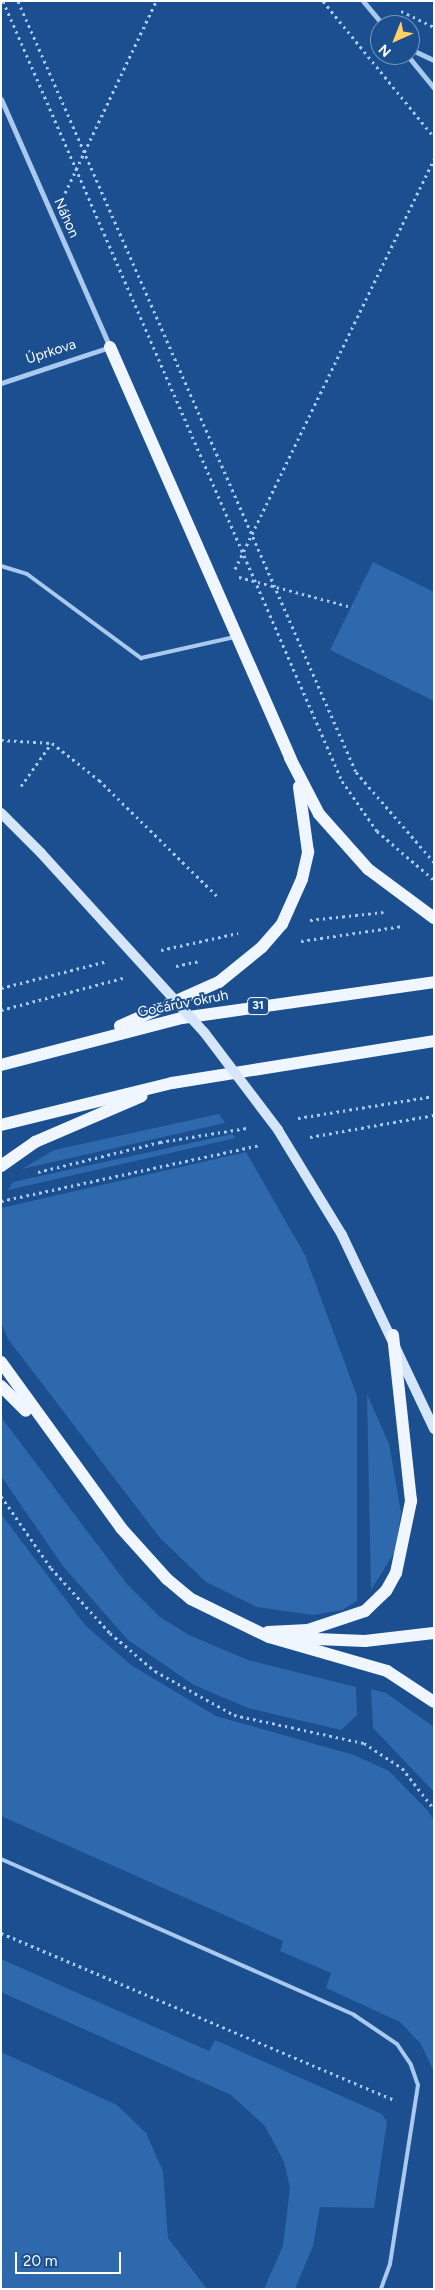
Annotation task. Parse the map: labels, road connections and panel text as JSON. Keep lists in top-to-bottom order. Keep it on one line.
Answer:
{"streets":{"main road":["Gočárův okruh","31"],"street":["Náhon","Úprkova"]},"crossings":[["Náhon","Úprkova"]],"scale_bar":"20 m","north":"bottom left"}
